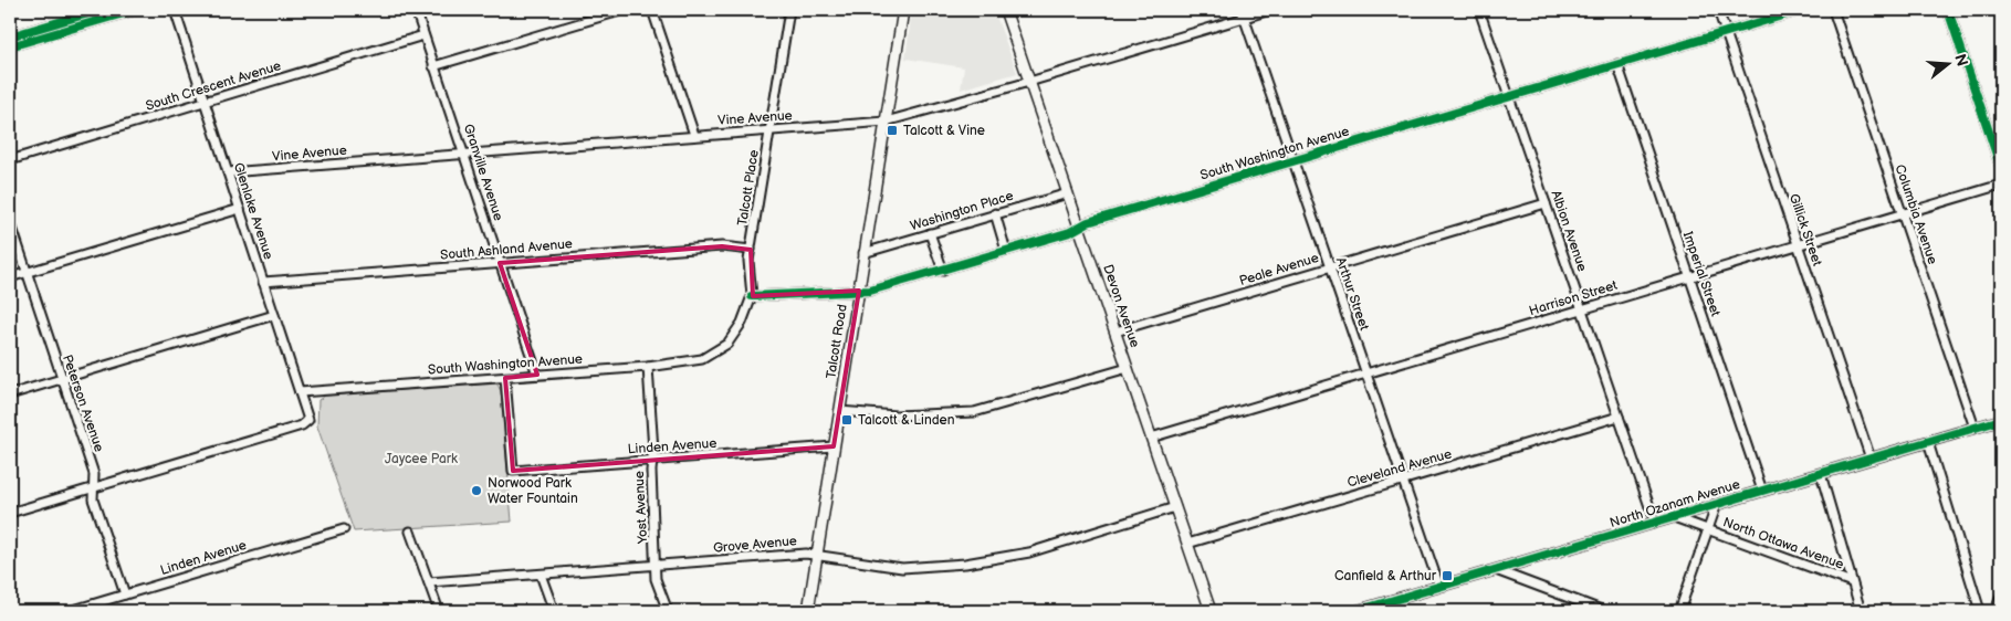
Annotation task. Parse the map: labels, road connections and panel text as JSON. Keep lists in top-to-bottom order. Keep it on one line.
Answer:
{"streets":{"street":["South Crescent Avenue","Vine Avenue","South Washington Avenue","Granville Avenue","Talcott Place","Glenlake Avenue","Washington Place","Columbia Avenue","Gillick Street","Albion Avenue","South Ashland Avenue","Peale Avenue","Imperial Street","Arthur Street","Harrison Street","Devon Avenue","Talcott Road","Peterson Avenue","Linden Avenue","Cleveland Avenue","North Ozanam Avenue","Yost Avenue","North Ottawa Avenue","Grove Avenue"]},"crossings":[["South Crescent Avenue","Granville Avenue"],["South Crescent Avenue","Glenlake Avenue"],["Vine Avenue","Granville Avenue"],["Vine Avenue","Talcott Place"],["Vine Avenue","Glenlake Avenue"],["Vine Avenue","Arthur Street"],["Vine Avenue","Devon Avenue"],["Vine Avenue","Talcott Road"],["South Washington Avenue","Granville Avenue"],["South Washington Avenue","Talcott Place"],["South Washington Avenue","Glenlake Avenue"],["South Washington Avenue","Gillick Street"],["South Washington Avenue","Albion Avenue"],["South Washington Avenue","Imperial Street"],["South Washington Avenue","Arthur Street"],["South Washington Avenue","Devon Avenue"],["South Washington Avenue","Talcott Road"],["South Washington Avenue","Linden Avenue"],["South Washington Avenue","Yost Avenue"],["Granville Avenue","South Ashland Avenue"],["Talcott Place","South Ashland Avenue"],["Glenlake Avenue","South Ashland Avenue"],["Glenlake Avenue","Peterson Avenue"],["Washington Place","Devon Avenue"],["Washington Place","Talcott Road"],["Columbia Avenue","Harrison Street"],["Columbia Avenue","North Ozanam Avenue"],["Gillick Street","Harrison Street"],["Gillick Street","North Ozanam Avenue"],["Albion Avenue","Peale Avenue"],["Albion Avenue","Harrison Street"],["Albion Avenue","Cleveland Avenue"],["Albion Avenue","North Ozanam Avenue"],["Peale Avenue","Arthur Street"],["Peale Avenue","Devon Avenue"],["Imperial Street","Harrison Street"],["Imperial Street","North Ozanam Avenue"],["Arthur Street","Harrison Street"],["Arthur Street","Cleveland Avenue"],["Arthur Street","North Ozanam Avenue"],["Harrison Street","Devon Avenue"],["Devon Avenue","Cleveland Avenue"],["Devon Avenue","Grove Avenue"],["Talcott Road","Linden Avenue"],["Talcott Road","Grove Avenue"],["Peterson Avenue","Linden Avenue"],["Linden Avenue","Yost Avenue"],["North Ozanam Avenue","North Ottawa Avenue"],["Yost Avenue","Grove Avenue"]],"parks":["Jaycee Park"],"places":{"transit":["Talcott & Vine","Talcott & Linden","Canfield & Arthur"],"other":["Norwood Park Water Fountain"]},"north":"right"}
